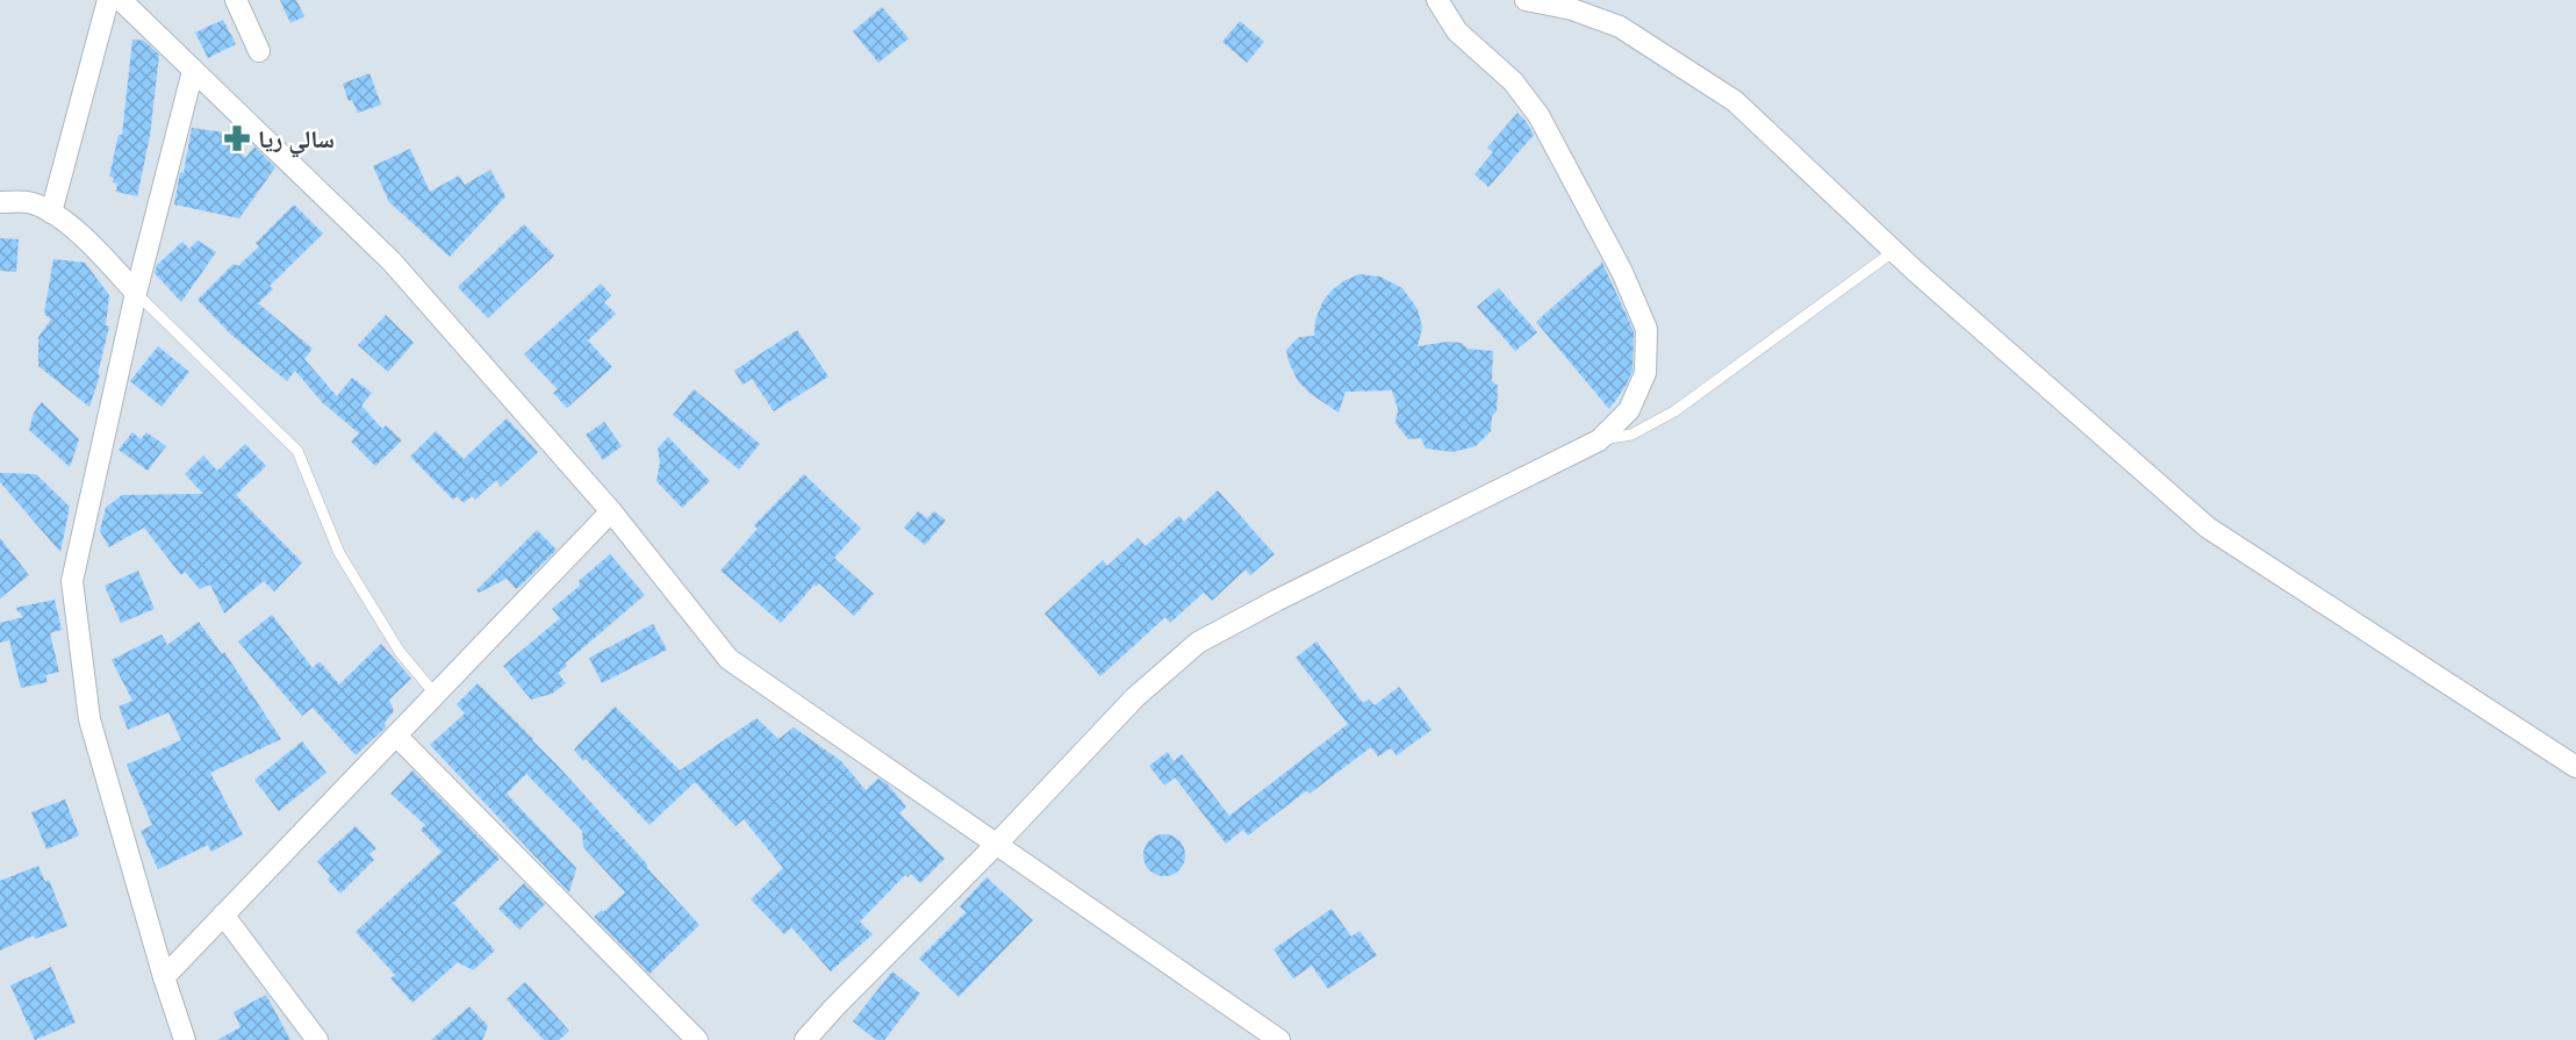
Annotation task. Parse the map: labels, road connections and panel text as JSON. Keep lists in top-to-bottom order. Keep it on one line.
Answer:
{"places":{"pharmacy":["سالي ريا"]}}
